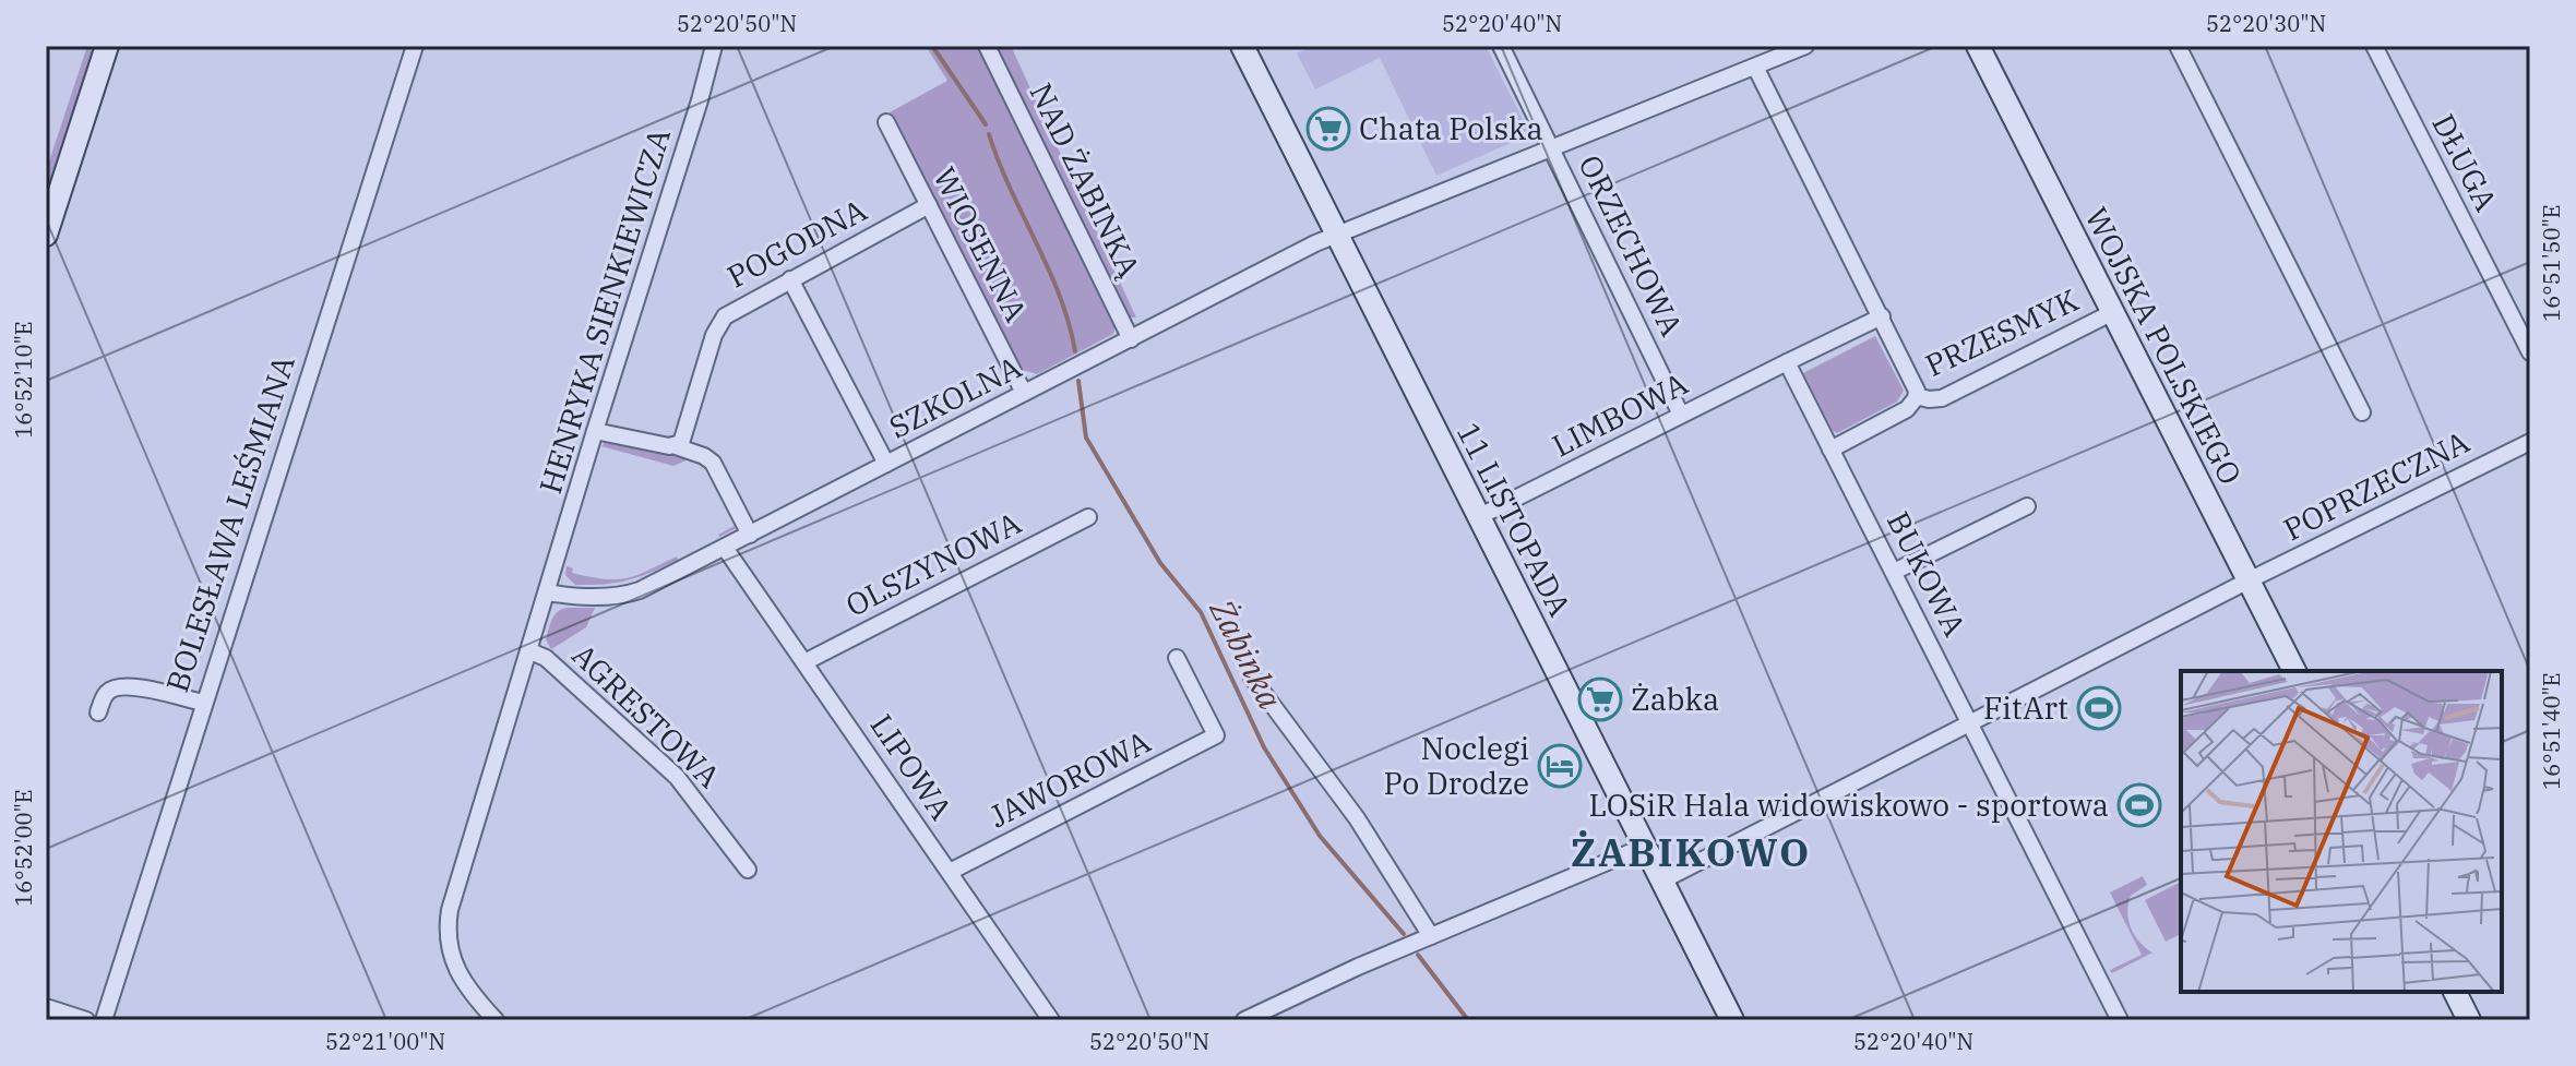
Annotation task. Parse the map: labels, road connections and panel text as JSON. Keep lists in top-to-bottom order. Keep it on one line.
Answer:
{"streets":{"street":["DŁUGA","NAD ŻABINKĄ","POGODNA","WIOSENNA","ORZECHOWA","HENRYKA SIENKIEWICZA","PRZESMYK","WOJSKA POLSKIEGO","SZKOLNA","LIMBOWA","POPRZECZNA","11 LISTOPADA","BOLESŁAWA LEŚMIANA","OLSZYNOWA","BUKOWA","AGRESTOWA","LIPOWA","JAWOROWA"]},"crossings":[["NAD ŻABINKĄ","SZKOLNA"],["POGODNA","WIOSENNA"],["WIOSENNA","SZKOLNA"],["ORZECHOWA","SZKOLNA"],["ORZECHOWA","LIMBOWA"],["HENRYKA SIENKIEWICZA","SZKOLNA"],["PRZESMYK","WOJSKA POLSKIEGO"],["WOJSKA POLSKIEGO","POPRZECZNA"],["SZKOLNA","11 LISTOPADA"],["SZKOLNA","LIPOWA"],["LIMBOWA","11 LISTOPADA"],["LIMBOWA","BUKOWA"],["POPRZECZNA","11 LISTOPADA"],["POPRZECZNA","BUKOWA"],["OLSZYNOWA","LIPOWA"],["LIPOWA","JAWOROWA"]],"districts":["ŻABIKOWO"],"water":["Żabinka"],"places":{"supermarket":["Chata Polska","Żabka"],"sports":["FitArt","LOSiR Hala widowiskowo - sportowa"],"hotel":["Noclegi Po Drodze"]},"coordinates":["52°20'50\"N","52°20'40\"N","52°20'30\"N","16°51'50\"E","16°52'10\"E","16°51'40\"E","16°52'00\"E","52°21'00\"N"]}
